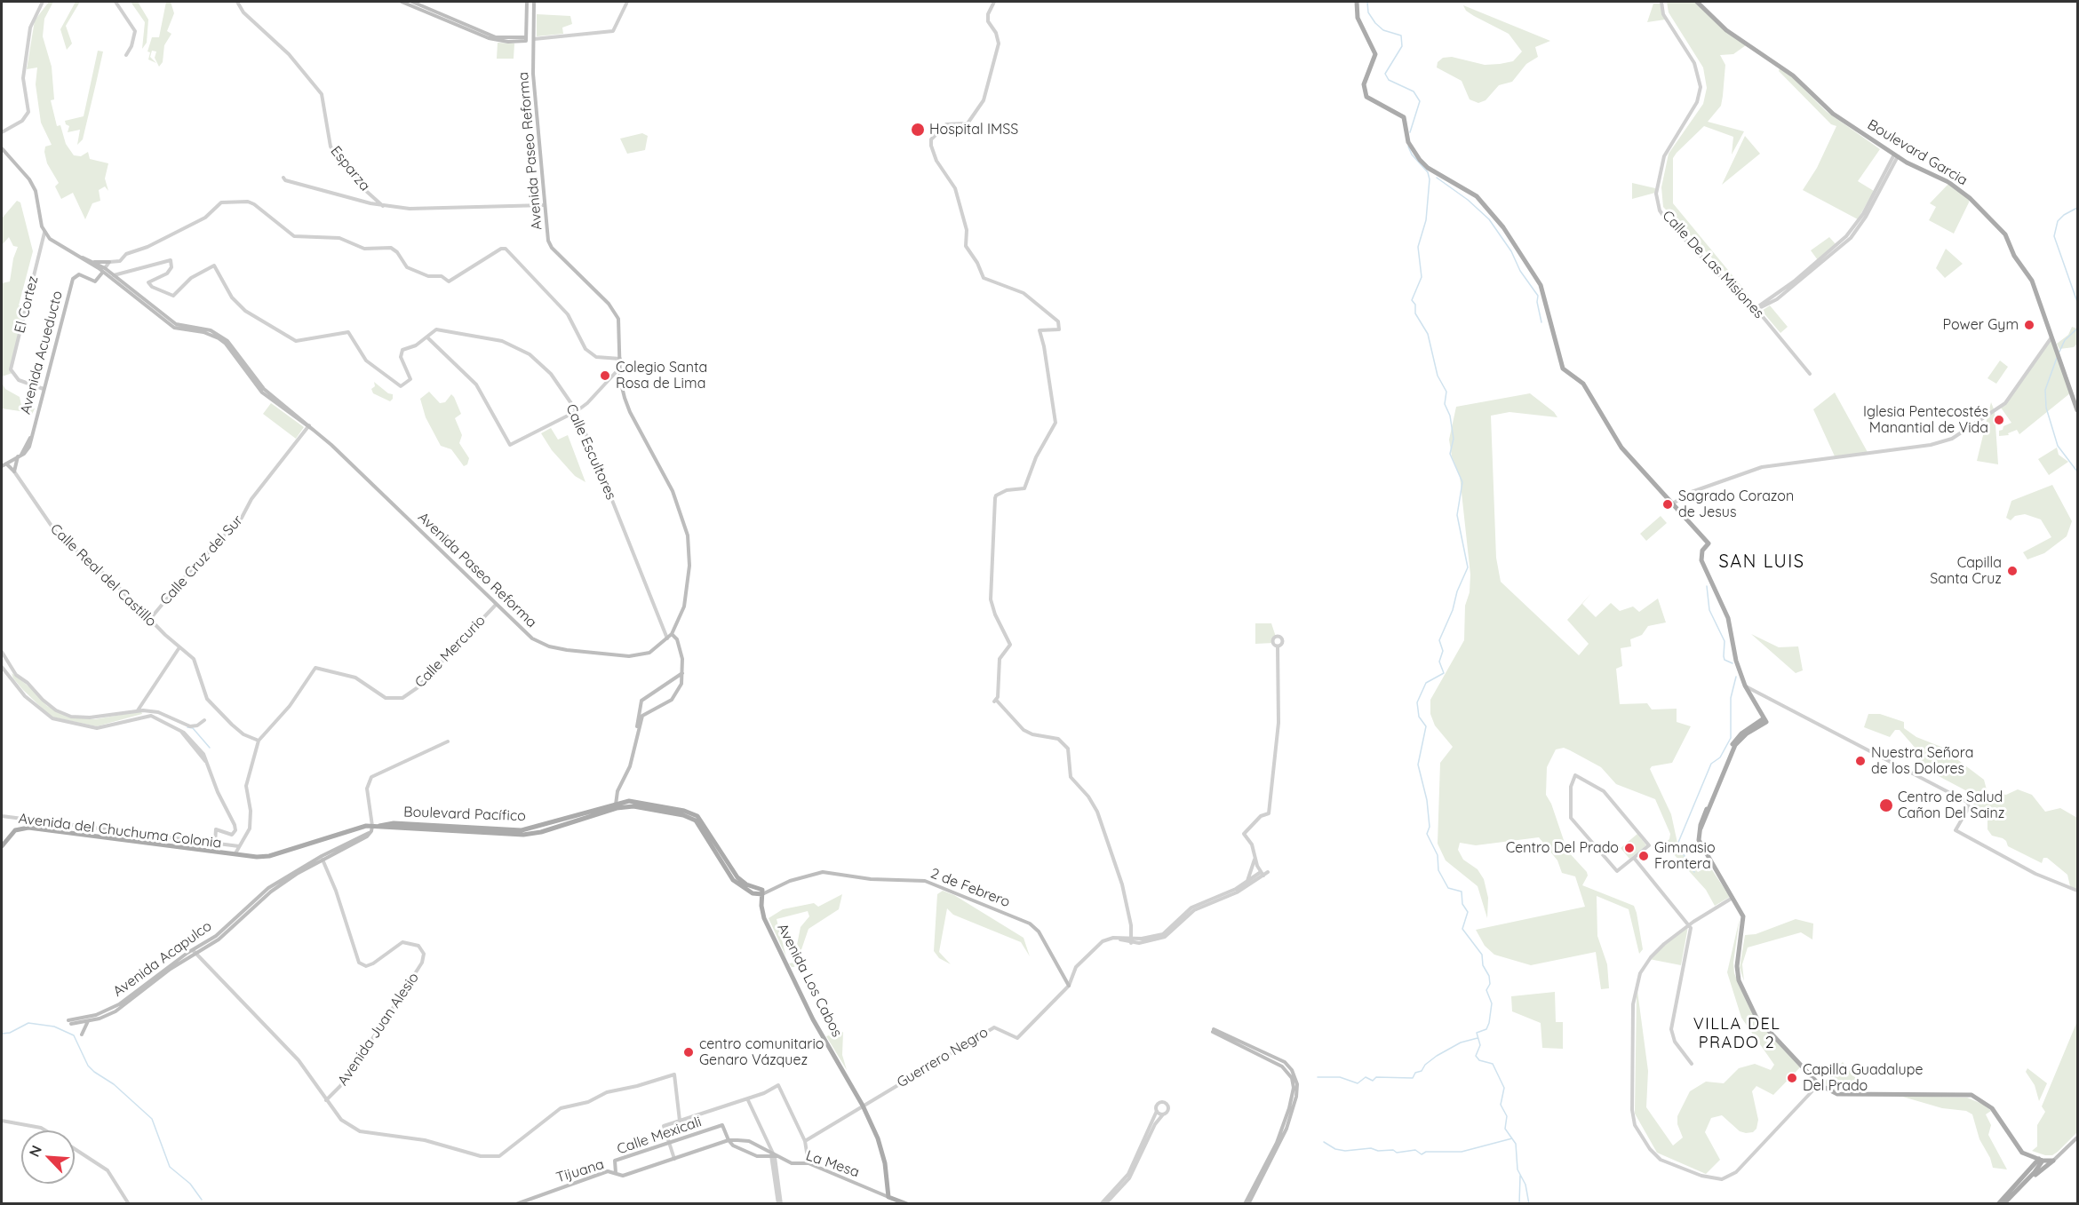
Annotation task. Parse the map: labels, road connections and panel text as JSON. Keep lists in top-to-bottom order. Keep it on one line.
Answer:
{"streets":{"main road":["Avenida Paseo Reforma","Boulevard Garcia","Avenida Acueducto","Boulevard Pacífico","2 de Febrero","Avenida Acapulco","Avenida Los Cabos","Calle Mexicali","La Mesa","Tijuana"],"street":["Esparza","Calle De Las Misiones","El Cortez","Calle Escultores","Calle Cruz del Sur","Calle Real del Castillo","Calle Mercurio","Avenida del Chuchuma Colonia","Avenida Juan Alesio","Guerrero Negro"]},"crossings":[["Avenida Paseo Reforma","Avenida Acueducto"],["Avenida Paseo Reforma","Calle Escultores"],["Avenida Paseo Reforma","Calle Cruz del Sur"],["Avenida Paseo Reforma","Calle Mercurio"],["El Cortez","Avenida Acueducto"],["Avenida Acueducto","Calle Real del Castillo"],["Calle Cruz del Sur","Calle Real del Castillo"],["Calle Real del Castillo","Calle Mercurio"],["Boulevard Pacífico","2 de Febrero"],["Boulevard Pacífico","Avenida Acapulco"],["Boulevard Pacífico","Avenida Los Cabos"],["2 de Febrero","Avenida Los Cabos"],["2 de Febrero","Guerrero Negro"],["Avenida Acapulco","Avenida Juan Alesio"],["Avenida Los Cabos","Guerrero Negro"],["Avenida Los Cabos","La Mesa"],["Calle Mexicali","La Mesa"],["Calle Mexicali","Tijuana"],["La Mesa","Tijuana"]],"districts":["SAN LUIS","VILLA DEL PRADO 2"],"places":["Hospital IMSS","Power Gym","Colegio Santa Rosa de Lima","Iglesia Pentecostés Manantial de Vida","Sagrado Corazon de Jesus","Capilla Santa Cruz","Nuestra Señora de los Dolores","Centro de Salud Cañon Del Sainz","Centro Del Prado","Gimnasio Frontera","centro comunitario Genaro Vázquez","Capilla Guadalupe Del Prado"],"north":"top left"}
